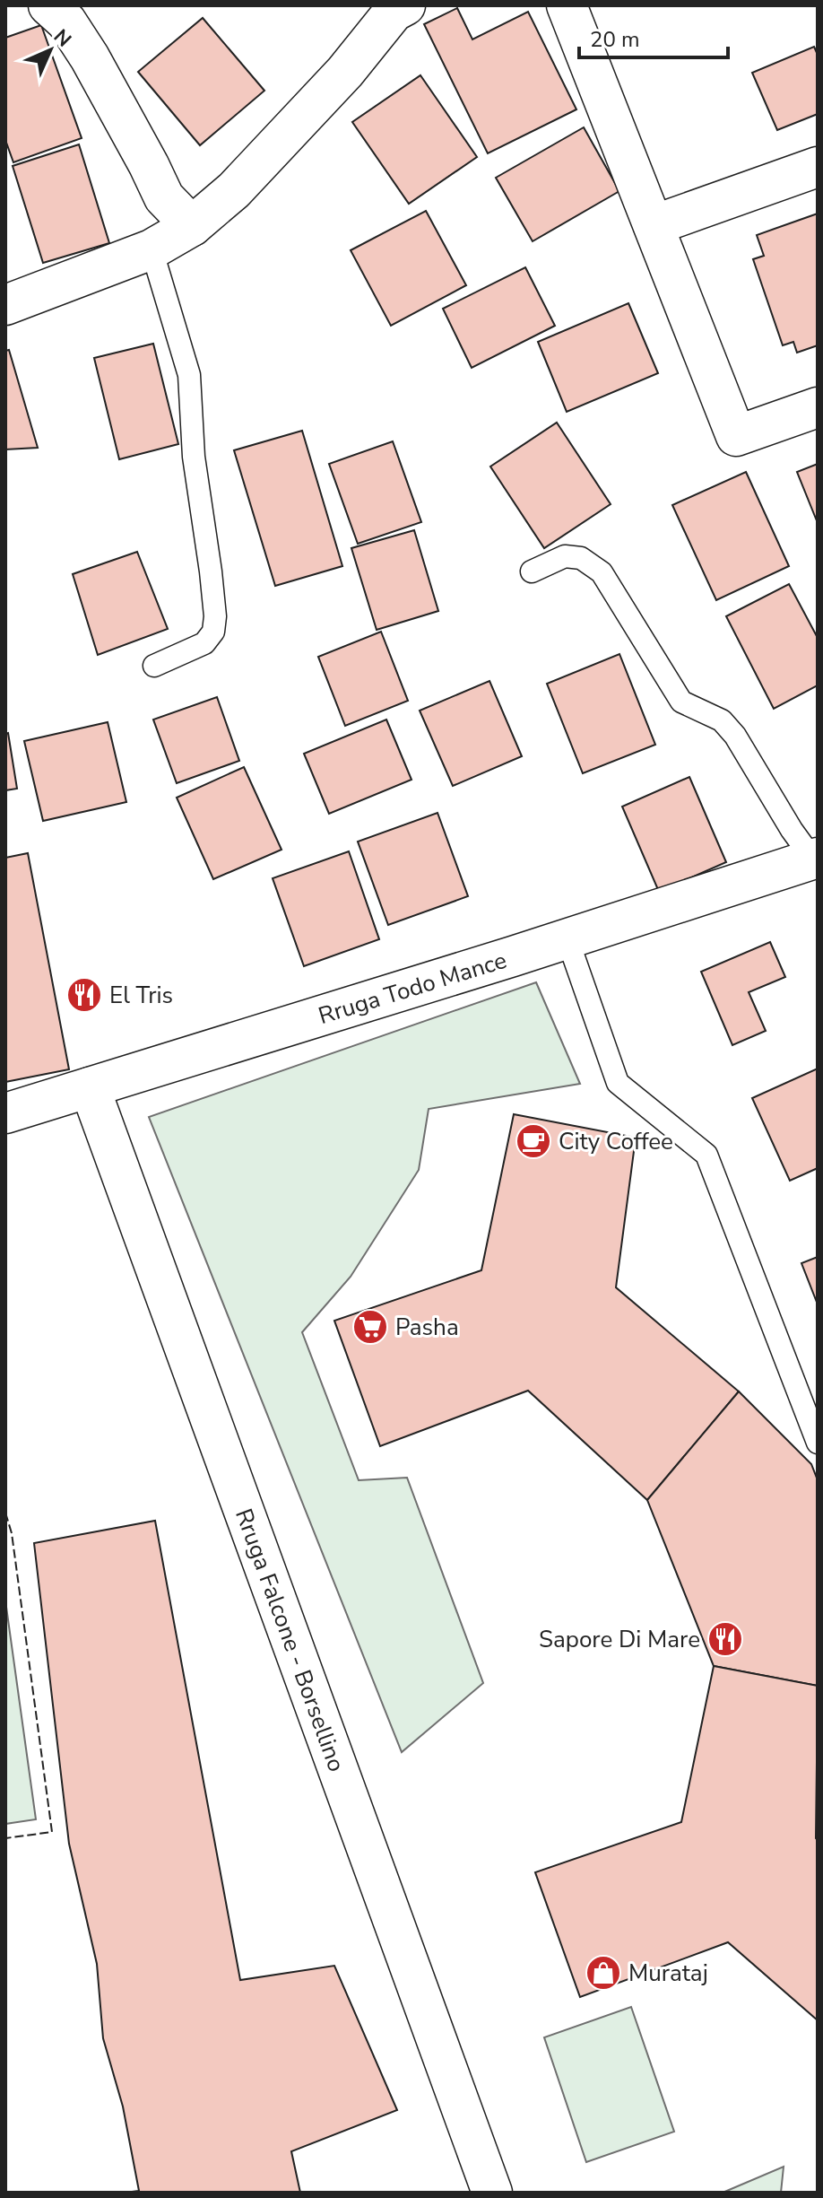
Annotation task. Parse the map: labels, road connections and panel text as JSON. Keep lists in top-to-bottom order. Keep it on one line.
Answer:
{"streets":{"street":["Rruga Todo Mance","Rruga Falcone - Borsellino"]},"crossings":[["Rruga Todo Mance","Rruga Falcone - Borsellino"]],"places":{"restaurant":["El Tris","Sapore Di Mare"],"cafe":["City Coffee"],"supermarket":["Pasha"],"shop":["Murataj"]},"scale_bar":"20 m","north":"top right"}
